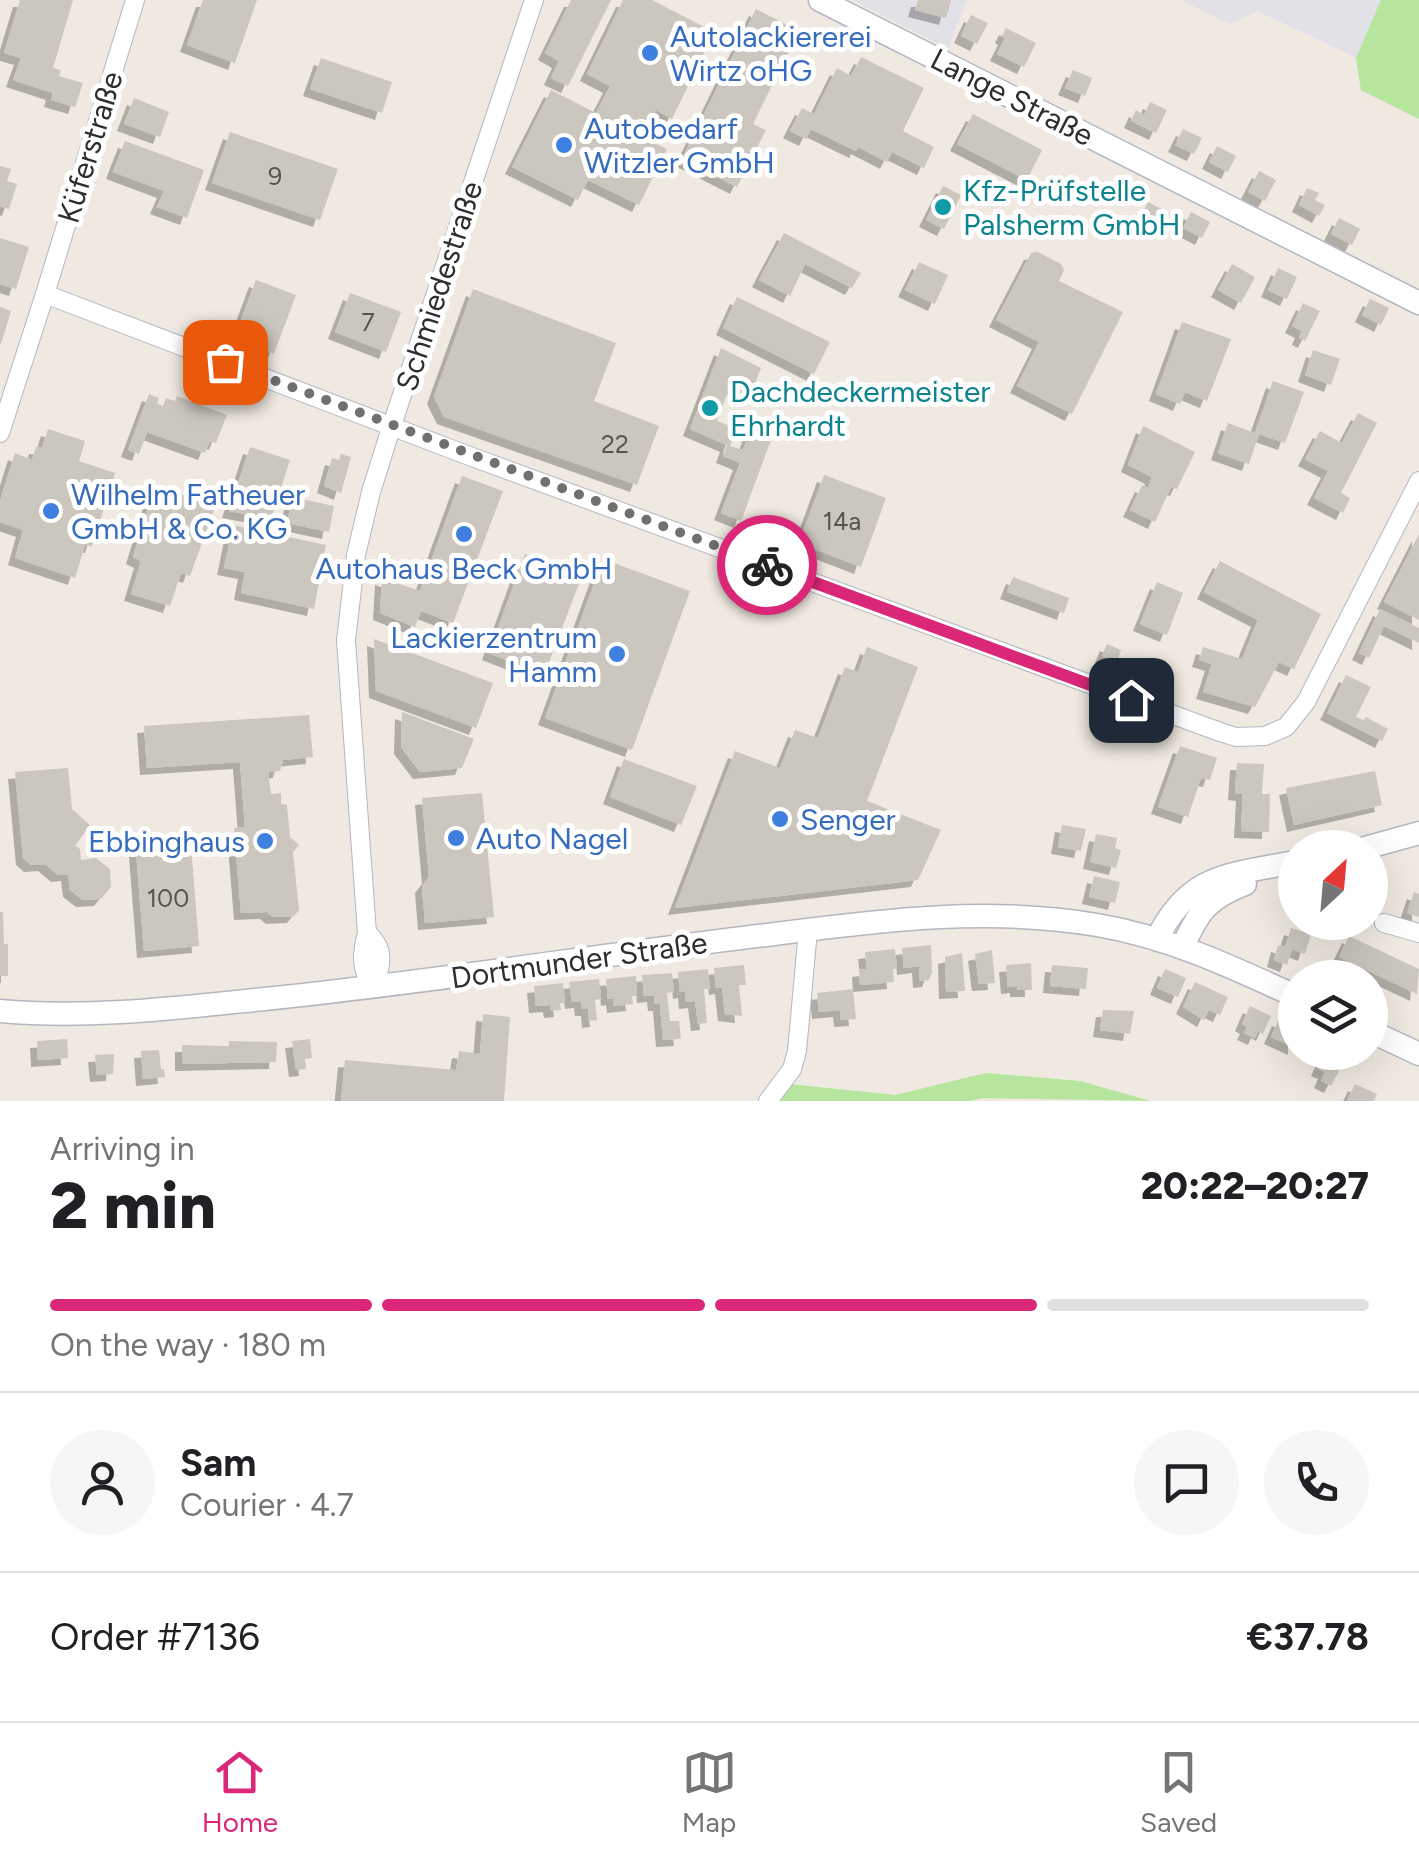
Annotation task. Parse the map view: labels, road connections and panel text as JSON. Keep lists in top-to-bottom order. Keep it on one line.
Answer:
{"streets":{"main road":["Lange Straße","Dortmunder Straße"],"street":["Küferstraße","Schmiedestraße"]},"crossings":[["Schmiedestraße","Dortmunder Straße"]],"places":["Autolackiererei Wirtz oHG","Autobedarf Witzler GmbH","Kfz-Prüfstelle Palsherm GmbH","Dachdeckermeister Ehrhardt","Wilhelm Fatheuer GmbH & Co. KG","Autohaus Beck GmbH","Lackierzentrum Hamm","Senger","Auto Nagel","Ebbinghaus"],"house_numbers":["9","7","22","14a","100"],"north":"top right","page":{"heading":["2 min","Arriving in","20:22–20:27"],"panel":["Sam","Courier · 4.7","Order #7136","€37.78"],"bar":"On the way · 180 m","tabs":["Home","Map","Saved"]}}
